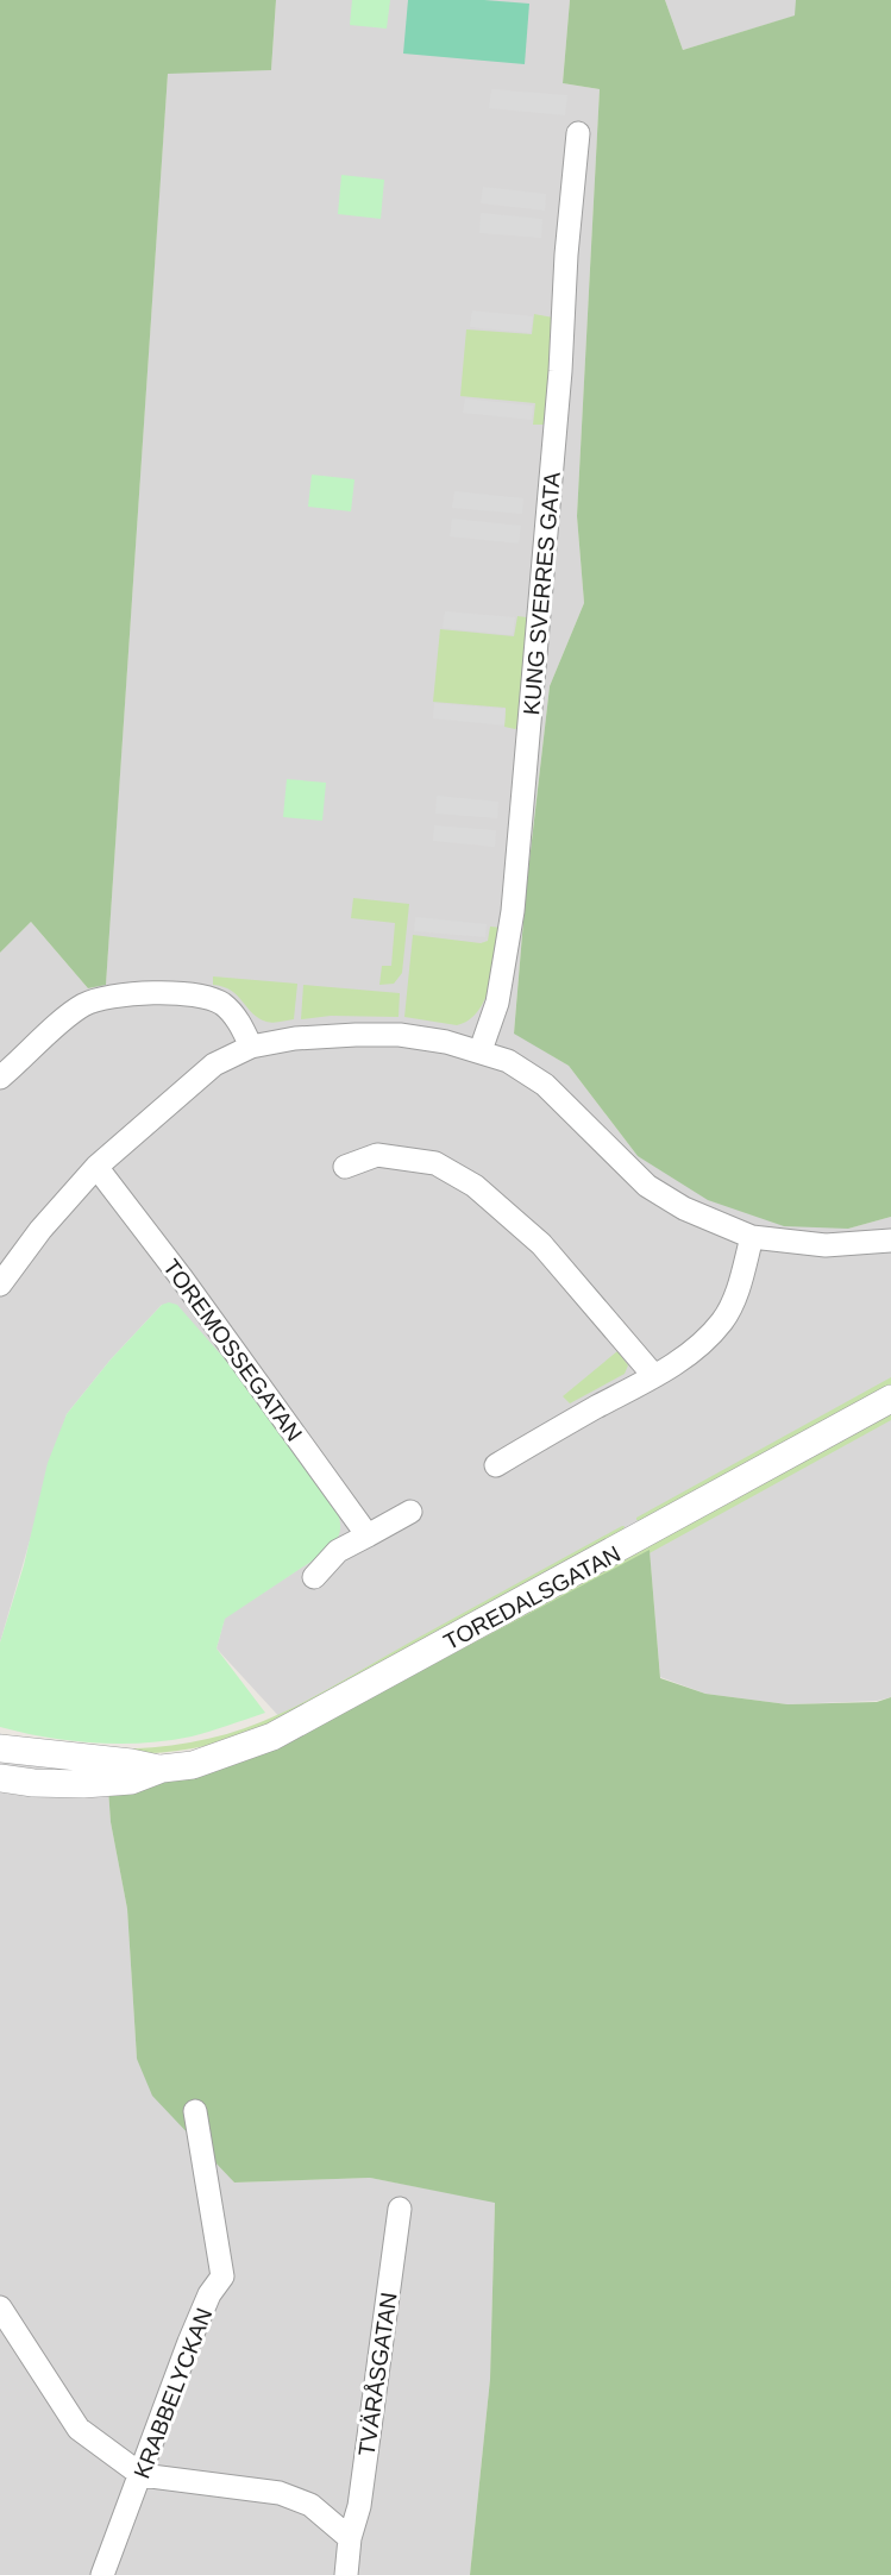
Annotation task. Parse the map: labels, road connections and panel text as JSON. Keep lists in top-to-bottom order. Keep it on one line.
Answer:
{"streets":{"street":["KUNG SVERRES GATA","TOREMOSSEGATAN","TOREDALSGATAN","TVÄRÅSGATAN","KRABBELYCKAN"]}}
